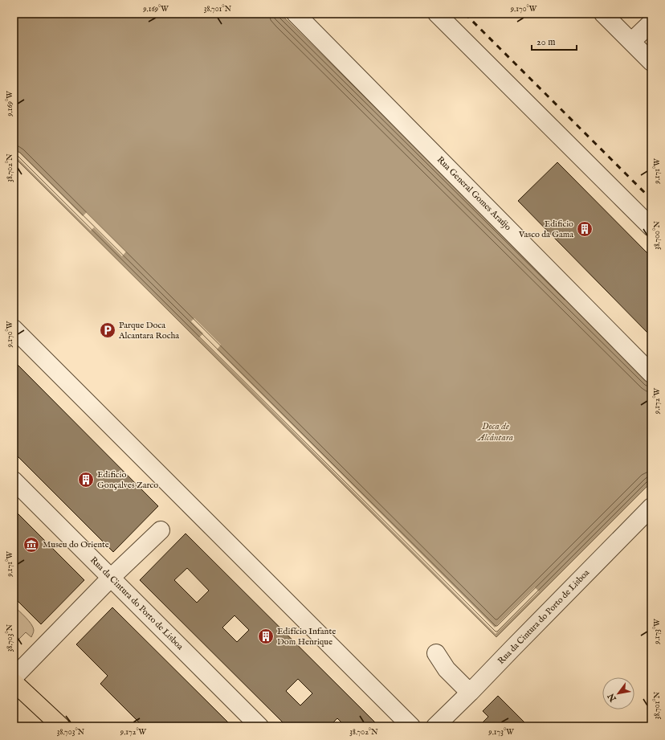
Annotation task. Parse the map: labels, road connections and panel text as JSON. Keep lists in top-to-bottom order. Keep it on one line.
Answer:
{"streets":{"street":["Rua General Gomes Araújo","Rua da Cintura do Porto de Lisboa"]},"water":["Doca de Alcântara"],"places":{"building":["Edificio Vasco da Gama","Edificio Gonçalves Zarco","Edifício Infante Dom Henrique"],"parking":["Parque Doca Alcantara Rocha"],"museum":["Museu do Oriente"]},"scale_bar":"20 m","north":"bottom left","coordinates":["9.169°W","38.701°N","9.170°W","38.702°N","9.171°W","38.700°N","9.172°W","9.173°W","38.703°N"]}
